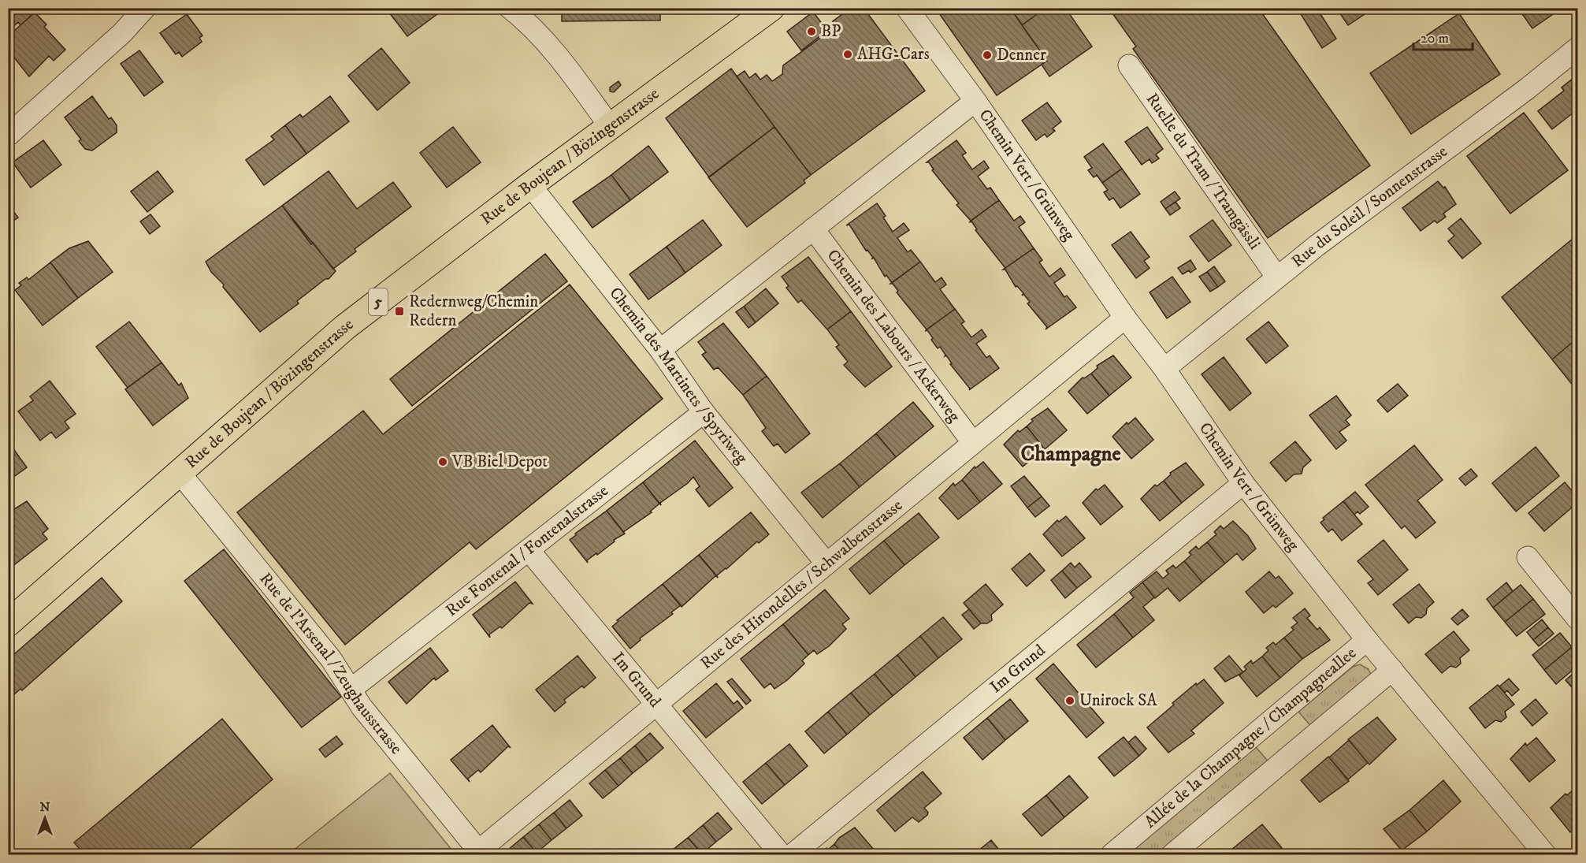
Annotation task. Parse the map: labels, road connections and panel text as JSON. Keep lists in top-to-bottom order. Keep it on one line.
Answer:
{"streets":{"main road":["Rue de Boujean / Bözingenstrasse","5"],"street":["Ruelle du Tram / Tramgässli","Chemin Vert / Grünweg","Rue du Soleil / Sonnenstrasse","Chemin des Labours / Ackerweg","Chemin des Martinets / Spyriweg","Rue Fontenal / Fontenalstrasse","Rue des Hirondelles / Schwalbenstrasse","Rue de l'Arsenal / Zeughausstrasse","Im Grund","Allée de la Champagne / Champagneallee"]},"crossings":[["Rue de Boujean / Bözingenstrasse","Chemin des Martinets / Spyriweg"],["Rue de Boujean / Bözingenstrasse","Rue de l'Arsenal / Zeughausstrasse"],["Ruelle du Tram / Tramgässli","Rue du Soleil / Sonnenstrasse"],["Chemin Vert / Grünweg","Rue du Soleil / Sonnenstrasse"],["Chemin Vert / Grünweg","Chemin des Labours / Ackerweg"],["Chemin Vert / Grünweg","Chemin des Martinets / Spyriweg"],["Chemin Vert / Grünweg","Rue des Hirondelles / Schwalbenstrasse"],["Chemin Vert / Grünweg","Im Grund"],["Chemin Vert / Grünweg","Allée de la Champagne / Champagneallee"],["Chemin des Labours / Ackerweg","Rue des Hirondelles / Schwalbenstrasse"],["Chemin des Martinets / Spyriweg","Rue Fontenal / Fontenalstrasse"],["Chemin des Martinets / Spyriweg","Rue des Hirondelles / Schwalbenstrasse"],["Rue Fontenal / Fontenalstrasse","Rue de l'Arsenal / Zeughausstrasse"],["Rue Fontenal / Fontenalstrasse","Im Grund"],["Rue des Hirondelles / Schwalbenstrasse","Rue de l'Arsenal / Zeughausstrasse"],["Rue des Hirondelles / Schwalbenstrasse","Im Grund"]],"districts":["Champagne"],"places":{"other":["BP","AHG-Cars","Denner","VB Biel Depot","Unirock SA"],"transit":["Redernweg/Chemin Redern"]},"scale_bar":"20 m","north":"top"}
